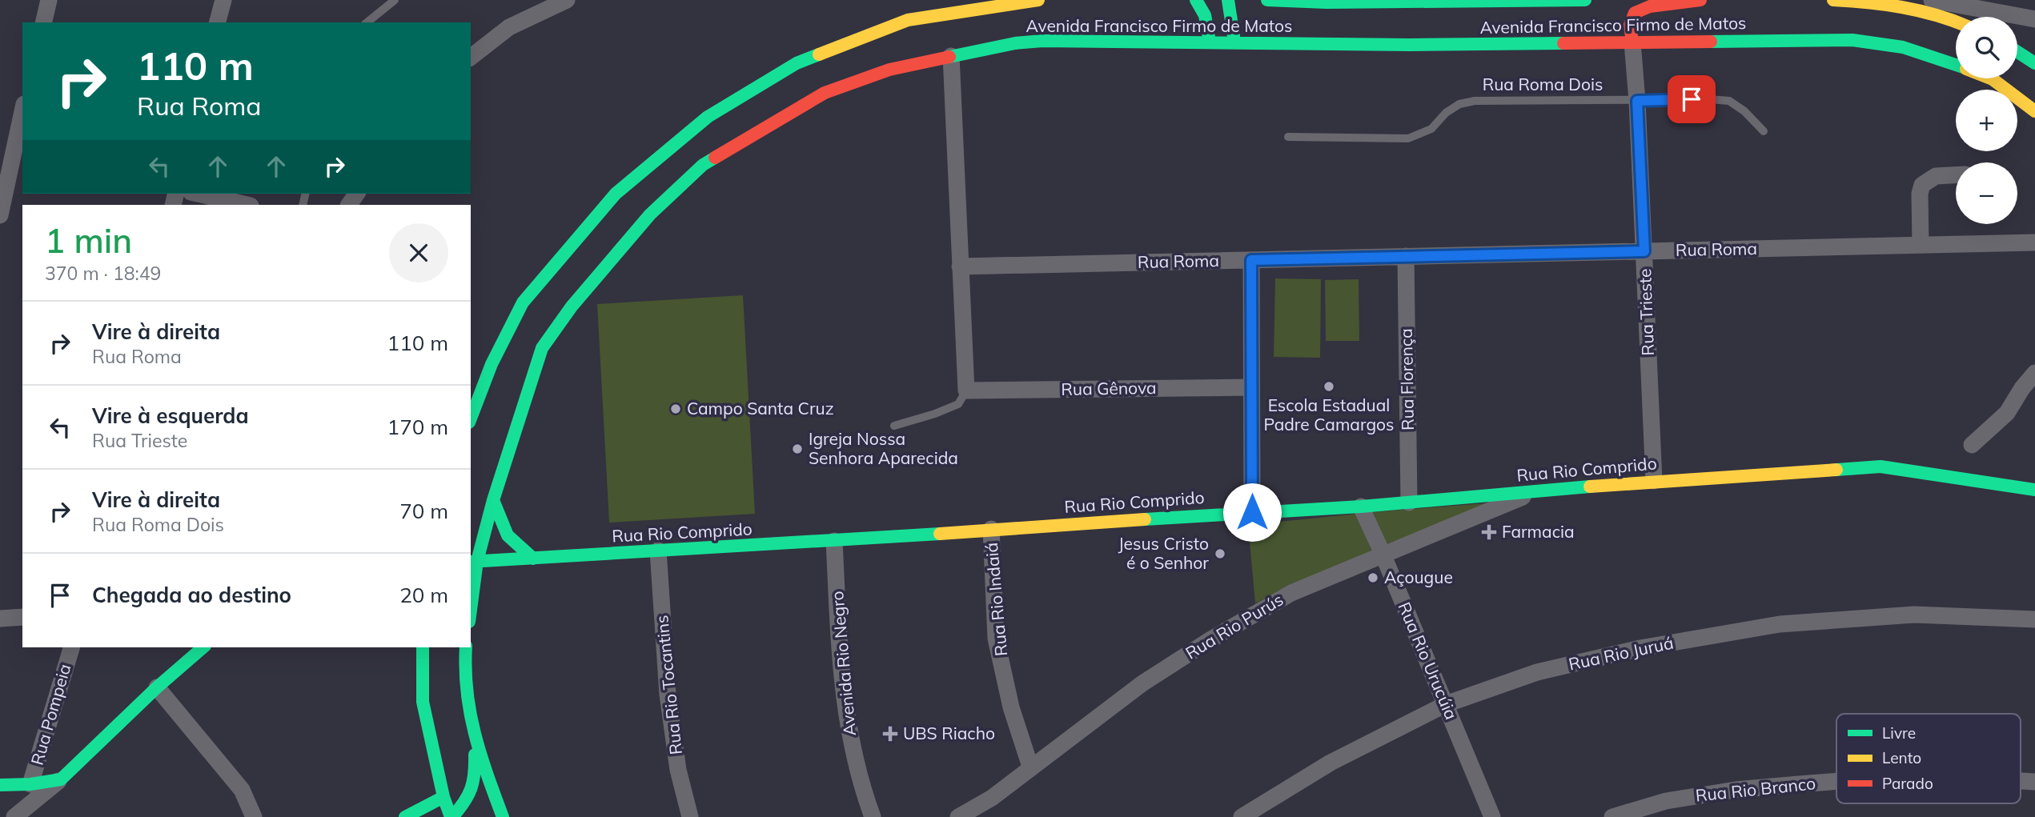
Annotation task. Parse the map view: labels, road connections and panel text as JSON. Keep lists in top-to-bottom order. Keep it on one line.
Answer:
{"streets":{"street":["Avenida Francisco Firmo de Matos","Rua Roma","Rua Trieste","Rua Florença","Rua Gênova","Rua Rio Comprido","Rua Rio Indaiá","Rua Rio Purús","Rua Rio Juruá","Rua Rio Urucúia","Avenida Rio Negro","Rua Rio Tocantins","Rua Pompeia","Rua Rio Branco"],"lane":["Rua Roma Dois"]},"crossings":[["Avenida Francisco Firmo de Matos","Rua Trieste"],["Avenida Francisco Firmo de Matos","Rua Rio Comprido"],["Rua Roma Dois","Rua Trieste"],["Rua Roma","Rua Trieste"],["Rua Roma","Rua Florença"],["Rua Trieste","Rua Rio Comprido"],["Rua Florença","Rua Rio Comprido"],["Rua Rio Comprido","Rua Rio Indaiá"],["Rua Rio Comprido","Rua Rio Purús"],["Rua Rio Comprido","Rua Rio Urucúia"],["Rua Rio Comprido","Avenida Rio Negro"],["Rua Rio Comprido","Rua Rio Tocantins"],["Rua Rio Indaiá","Rua Rio Purús"],["Rua Rio Purús","Rua Rio Urucúia"],["Rua Rio Juruá","Rua Rio Urucúia"]],"places":{"other":["Escola Estadual Padre Camargos","Campo Santa Cruz","Igreja Nossa Senhora Aparecida","Jesus Cristo é o Senhor","Açougue"],"health":["Farmacia","UBS Riacho"]},"legend":["Livre","Lento","Parado"],"page":{"map_buttons":["+","−"],"turn":["110 m","Rua Roma"],"heading":["1 min","370 m · 18:49"],"list":[{"name":"Vire à direita","note":"Rua Roma","value":"110 m"},{"name":"Vire à esquerda","note":"Rua Trieste","value":"170 m"},{"name":"Vire à direita","note":"Rua Roma Dois","value":"70 m"},{"name":"Chegada ao destino","value":"20 m"}]}}
